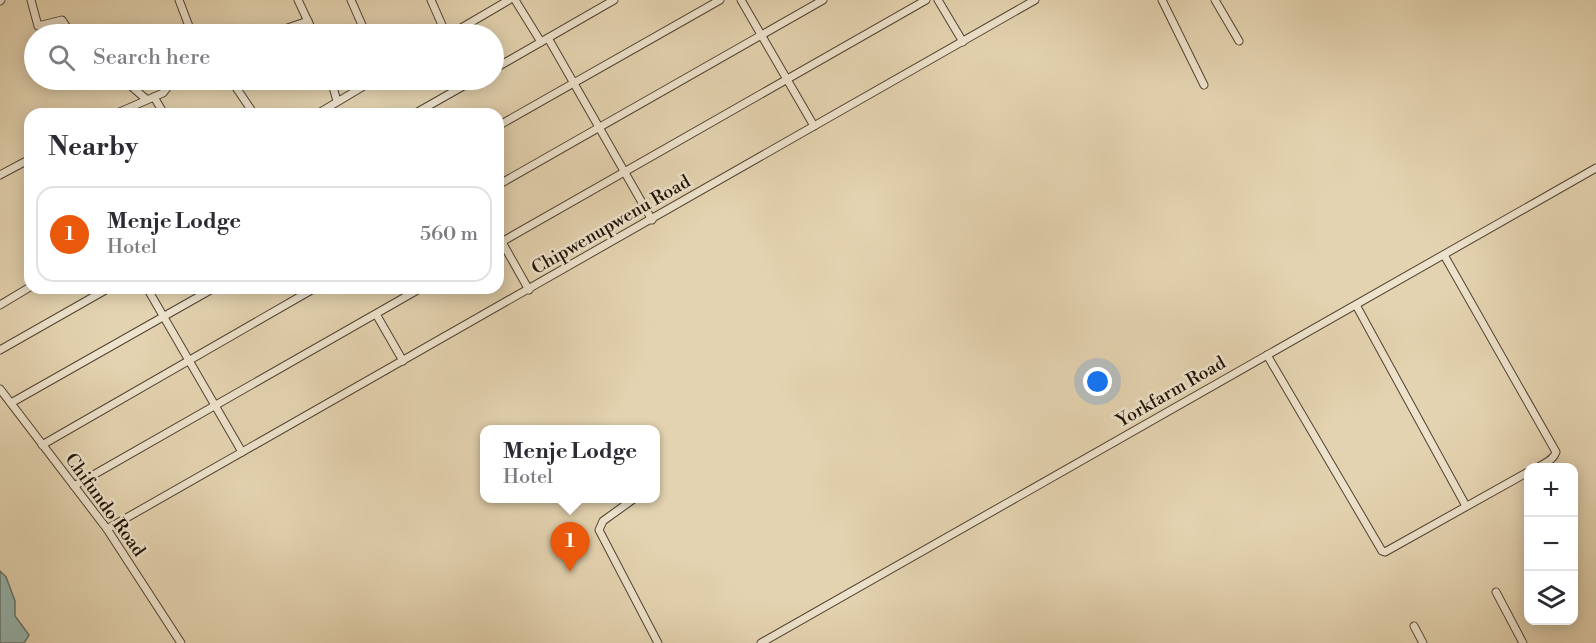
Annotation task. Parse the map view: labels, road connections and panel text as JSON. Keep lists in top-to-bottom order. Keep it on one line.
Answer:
{"streets":{"street":["Chipwenupwenu Road","Yorkfarm Road","Chifundo Road"]},"crossings":[["Chipwenupwenu Road","Chifundo Road"]],"page":{"search":"Search here","heading":"Nearby","list":[{"mark":"1","name":"Menje Lodge","note":"Hotel","value":"560 m"}],"popup":["Menje Lodge","Hotel"],"map_buttons":["+","−"],"pins":"1"}}
